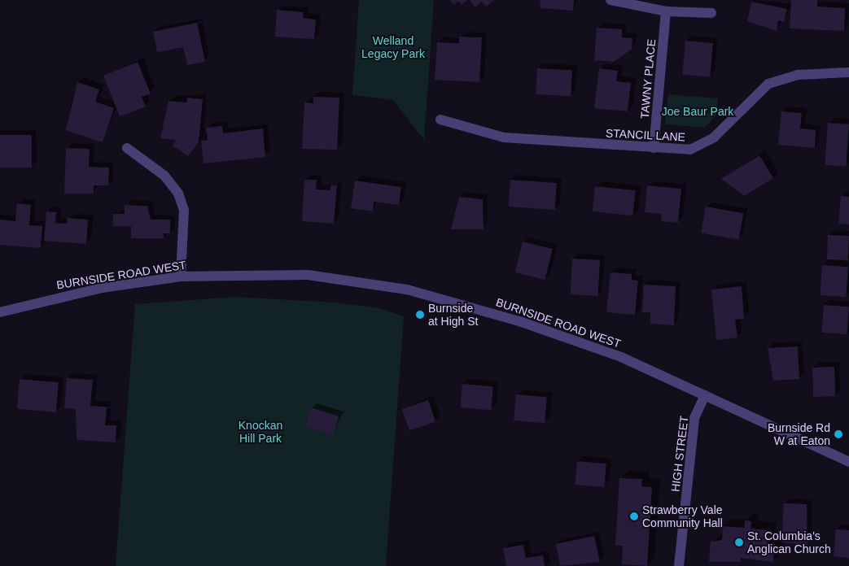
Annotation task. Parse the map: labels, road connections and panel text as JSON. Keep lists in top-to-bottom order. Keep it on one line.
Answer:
{"streets":{"street":["TAWNY PLACE","STANCIL LANE","BURNSIDE ROAD WEST","HIGH STREET"]},"crossings":[["TAWNY PLACE","STANCIL LANE"],["BURNSIDE ROAD WEST","HIGH STREET"]],"parks":["Welland Legacy Park","Joe Baur Park","Knockan Hill Park"],"places":["Burnside at High St","Burnside Rd W at Eaton","Strawberry Vale Community Hall","St. Columbia's Anglican Church"]}
